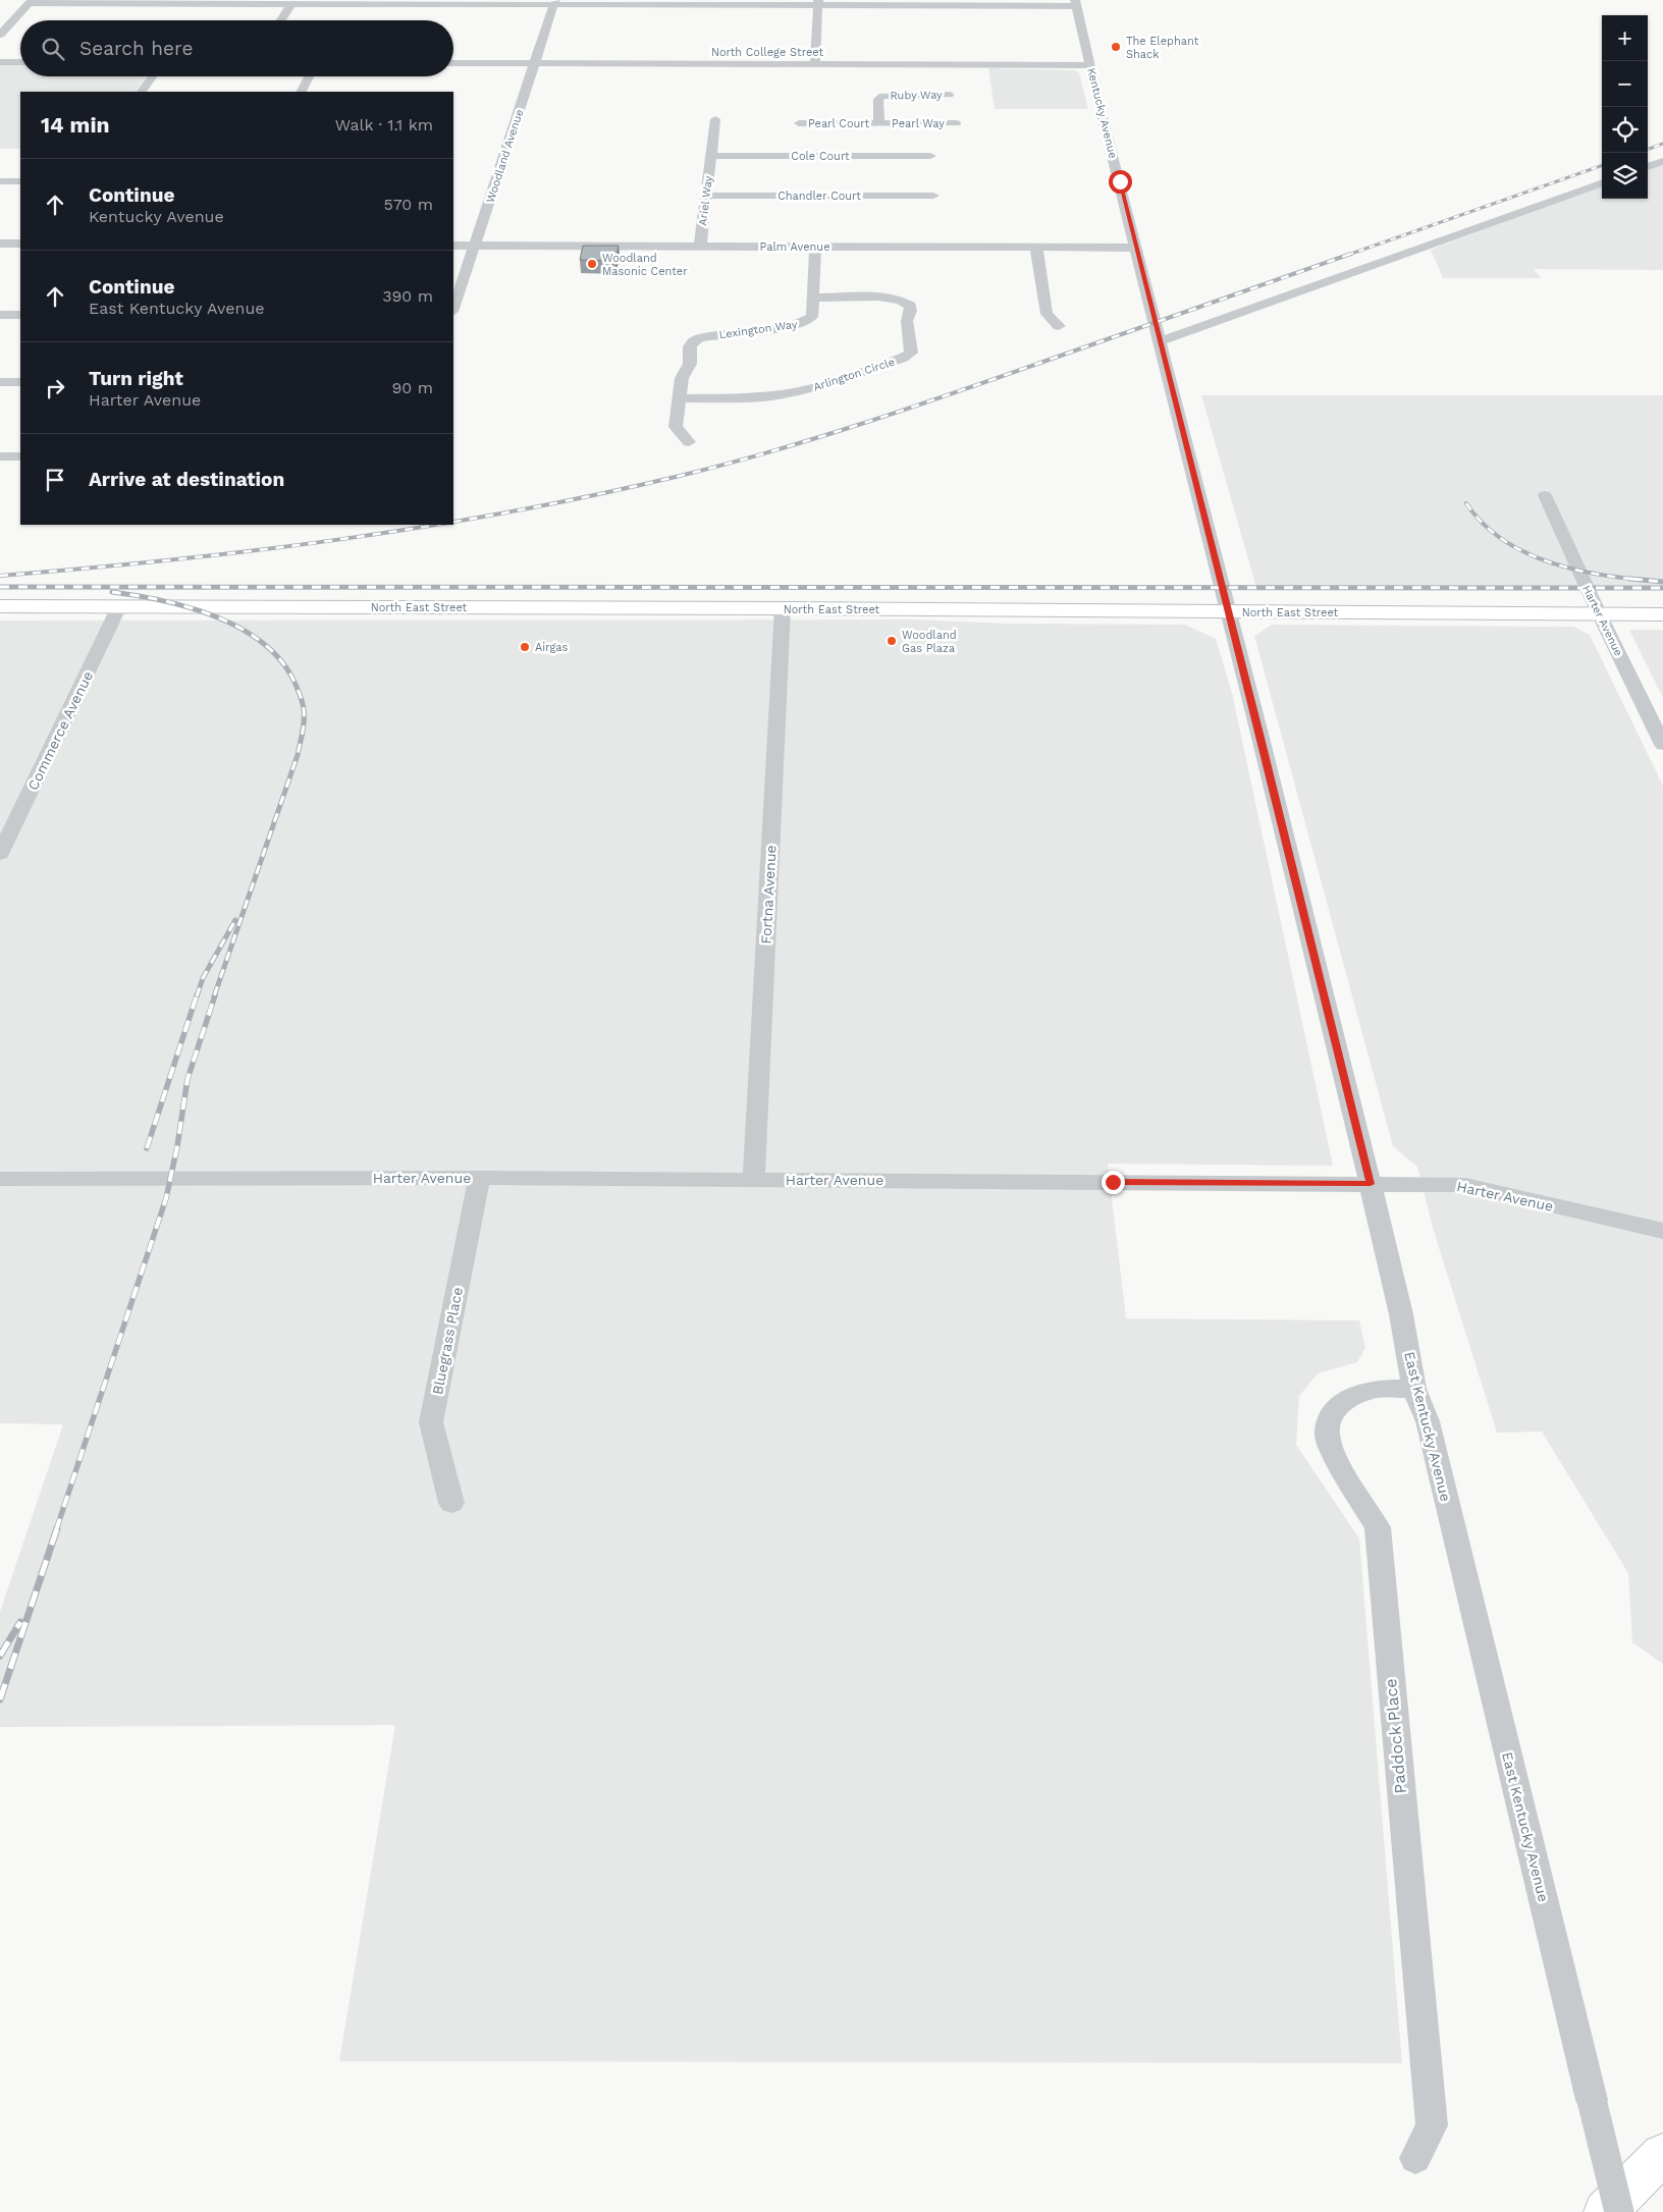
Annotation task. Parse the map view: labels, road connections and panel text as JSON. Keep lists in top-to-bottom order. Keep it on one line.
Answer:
{"streets":{"main road":["North East Street"],"street":["North College Street","Ruby Way","Kentucky Avenue","Pearl Court","Pearl Way","Woodland Avenue","Cole Court","Chandler Court","Ariel Way","Palm Avenue","Lexington Way","Arlington Circle","Harter Avenue","Commerce Avenue","Fortna Avenue","Bluegrass Place","East Kentucky Avenue","Paddock Place"]},"crossings":[["North College Street","Kentucky Avenue"],["North College Street","Woodland Avenue"],["Ruby Way","Pearl Court"],["Ruby Way","Pearl Way"],["Kentucky Avenue","Palm Avenue"],["Kentucky Avenue","North East Street"],["Kentucky Avenue","East Kentucky Avenue"],["Pearl Court","Pearl Way"],["Woodland Avenue","Palm Avenue"],["Cole Court","Ariel Way"],["Chandler Court","Ariel Way"],["Ariel Way","Palm Avenue"],["Palm Avenue","Lexington Way"],["Lexington Way","Arlington Circle"],["North East Street","Harter Avenue"],["North East Street","Commerce Avenue"],["North East Street","Fortna Avenue"],["North East Street","East Kentucky Avenue"],["Harter Avenue","Fortna Avenue"],["Harter Avenue","Bluegrass Place"],["Harter Avenue","East Kentucky Avenue"],["East Kentucky Avenue","Paddock Place"]],"places":["The Elephant Shack","Woodland Masonic Center","Woodland Gas Plaza","Airgas"],"page":{"map_buttons":["+","−"],"search":"Search here","heading":["14 min","Walk · 1.1 km"],"list":[["Continue","Kentucky Avenue","570 m"],["Continue","East Kentucky Avenue","390 m"],["Turn right","Harter Avenue","90 m"],"Arrive at destination"]}}
